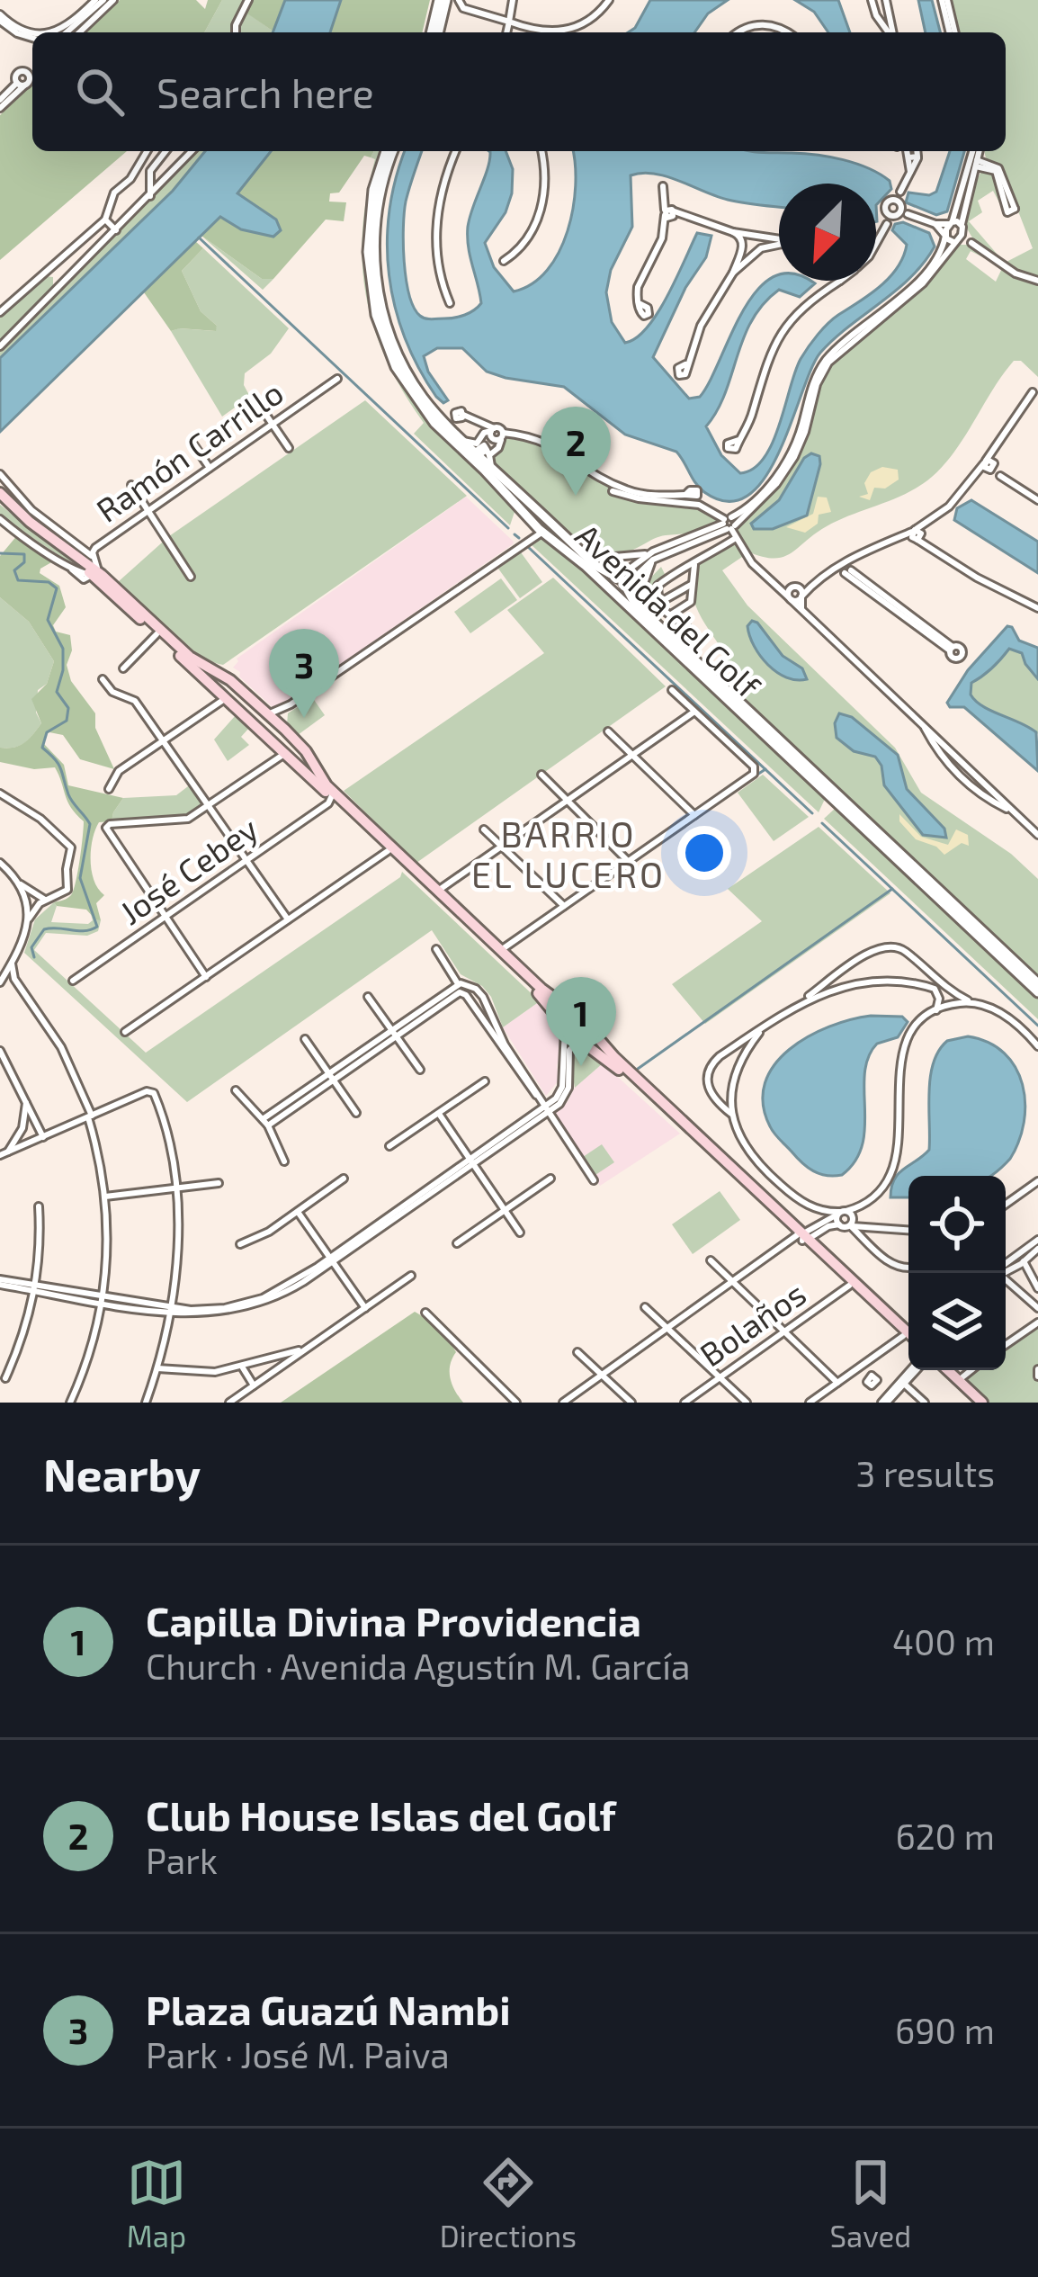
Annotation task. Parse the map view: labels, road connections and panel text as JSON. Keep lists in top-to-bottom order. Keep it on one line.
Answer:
{"streets":{"street":["Ramón Carrillo","Avenida del Golf","José Cebey","Bolaños"]},"districts":["BARRIO EL LUCERO"],"north":"bottom left","page":{"search":"Search here","pins":["2","3","1"],"heading":["Nearby","3 results"],"list":[{"mark":"1","name":"Capilla Divina Providencia","note":"Church · Avenida Agustín M. García","value":"400 m"},{"mark":"2","name":"Club House Islas del Golf","note":"Park","value":"620 m"},{"mark":"3","name":"Plaza Guazú Nambi","note":"Park · José M. Paiva","value":"690 m"}],"nav":["Map","Directions","Saved"]}}
